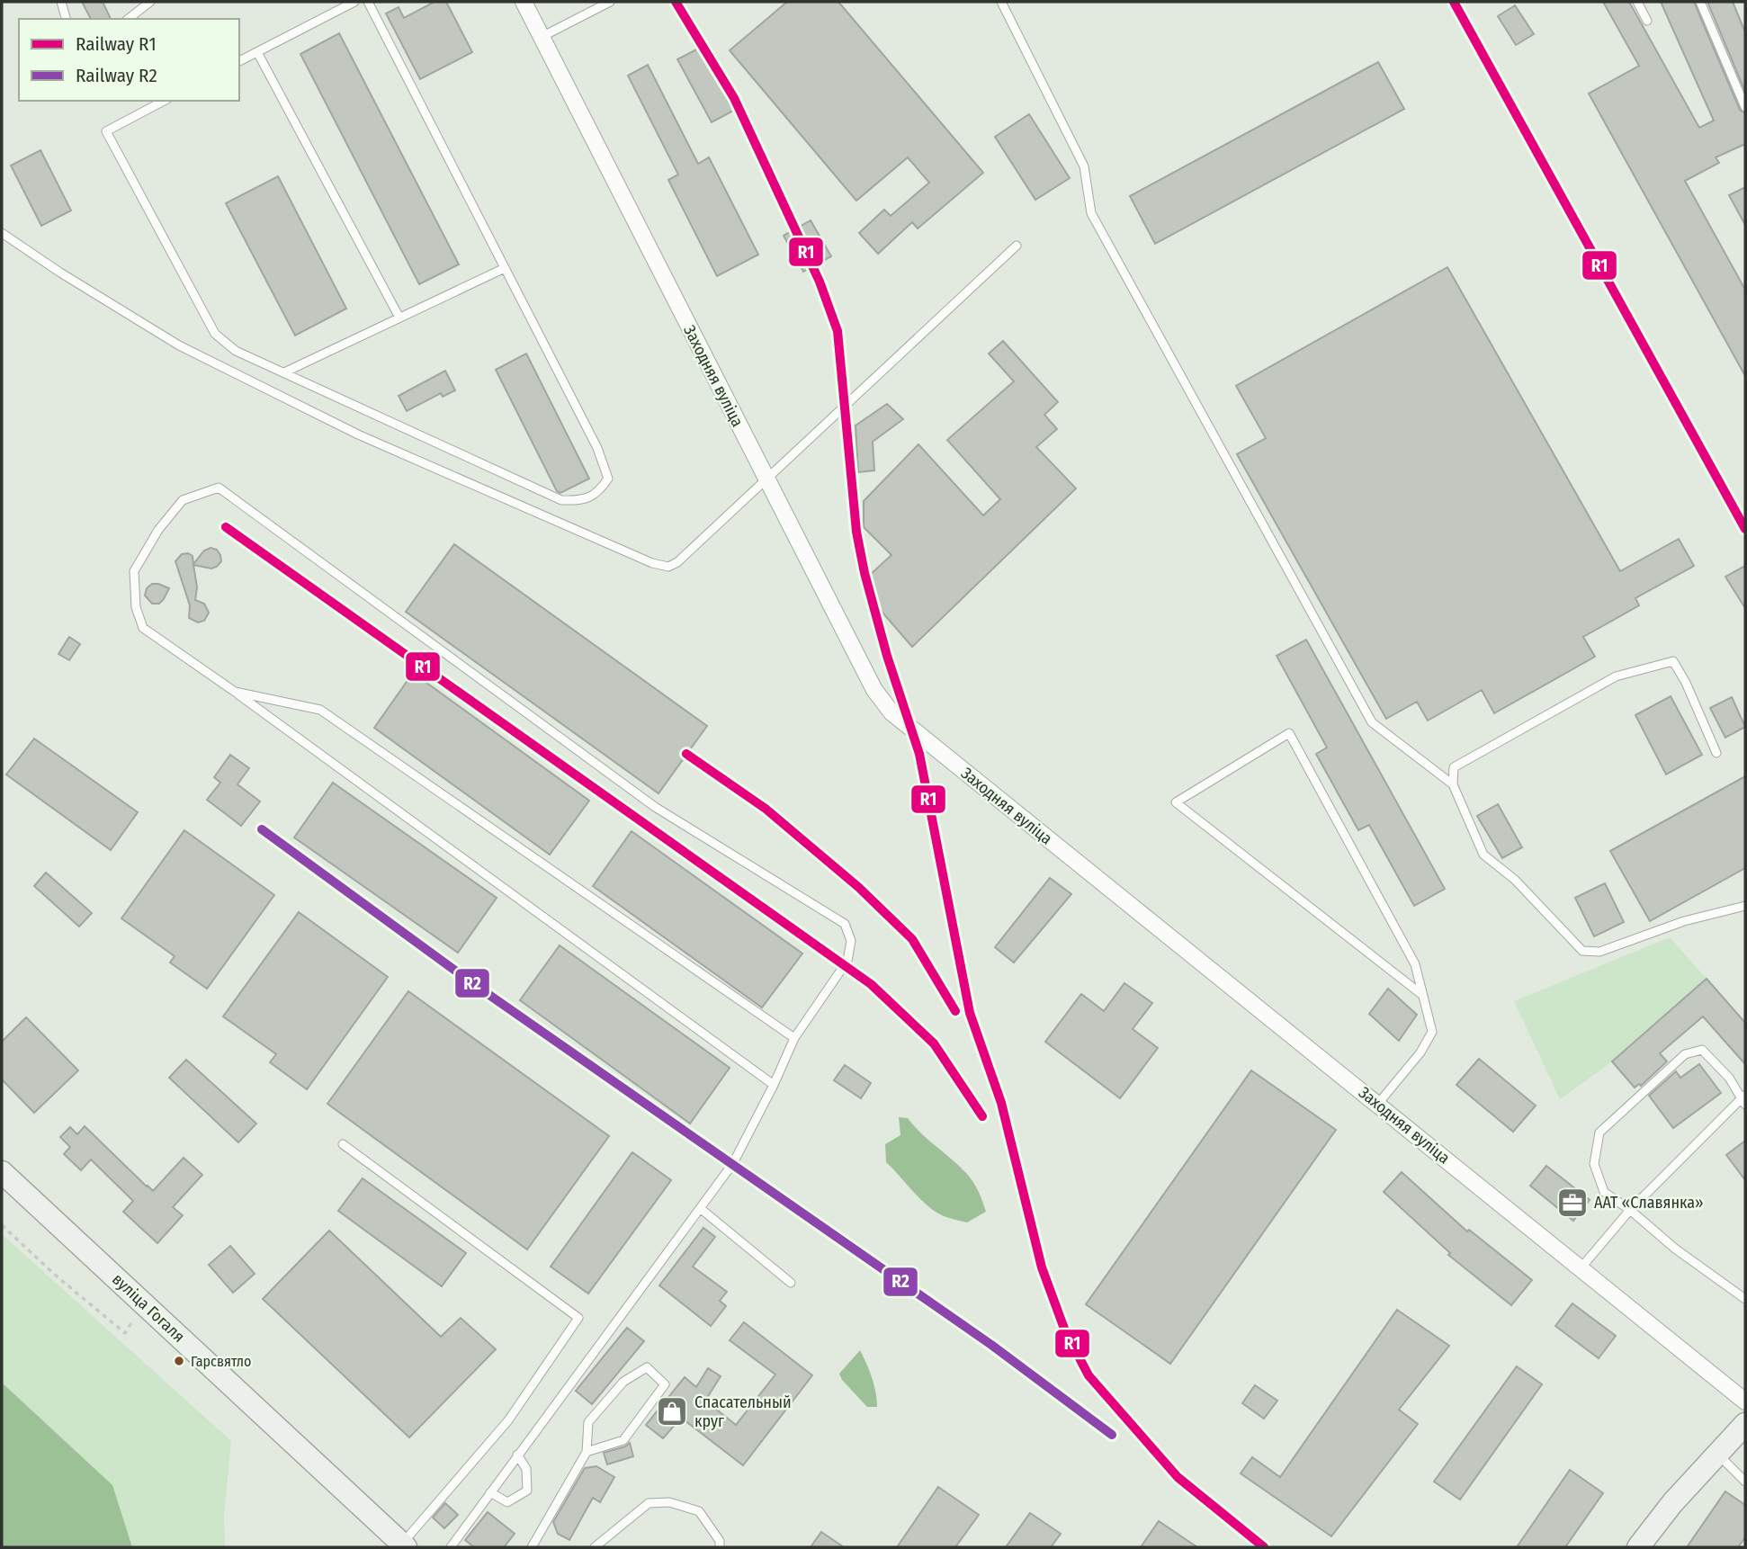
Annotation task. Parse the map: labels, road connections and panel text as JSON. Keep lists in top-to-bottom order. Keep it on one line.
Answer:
{"streets":{"main road":["вуліца Гогаля"],"street":["Заходняя вуліца"]},"places":{"office":["ААТ «Славянка»"],"other":["Гарсвятло"],"shop":["Спасательный круг"]},"lines":["rail line R1","rail line R2"],"legend":["Railway R1","Railway R2"]}
